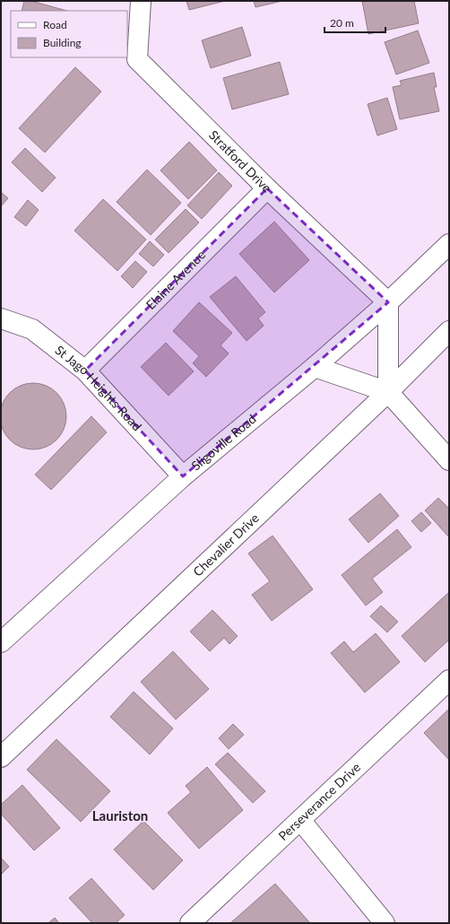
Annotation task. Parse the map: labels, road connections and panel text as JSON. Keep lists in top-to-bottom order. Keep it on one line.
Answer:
{"streets":{"street":["Stratford Drive","Elaine Avenue","St Jago Heights Road","Sligoville Road","Chevalier Drive","Perseverance Drive"]},"crossings":[["Stratford Drive","Elaine Avenue"],["Stratford Drive","Sligoville Road"],["Elaine Avenue","St Jago Heights Road"],["St Jago Heights Road","Sligoville Road"]],"districts":["Lauriston"],"legend":["Road","Building"],"scale_bar":"20 m"}
